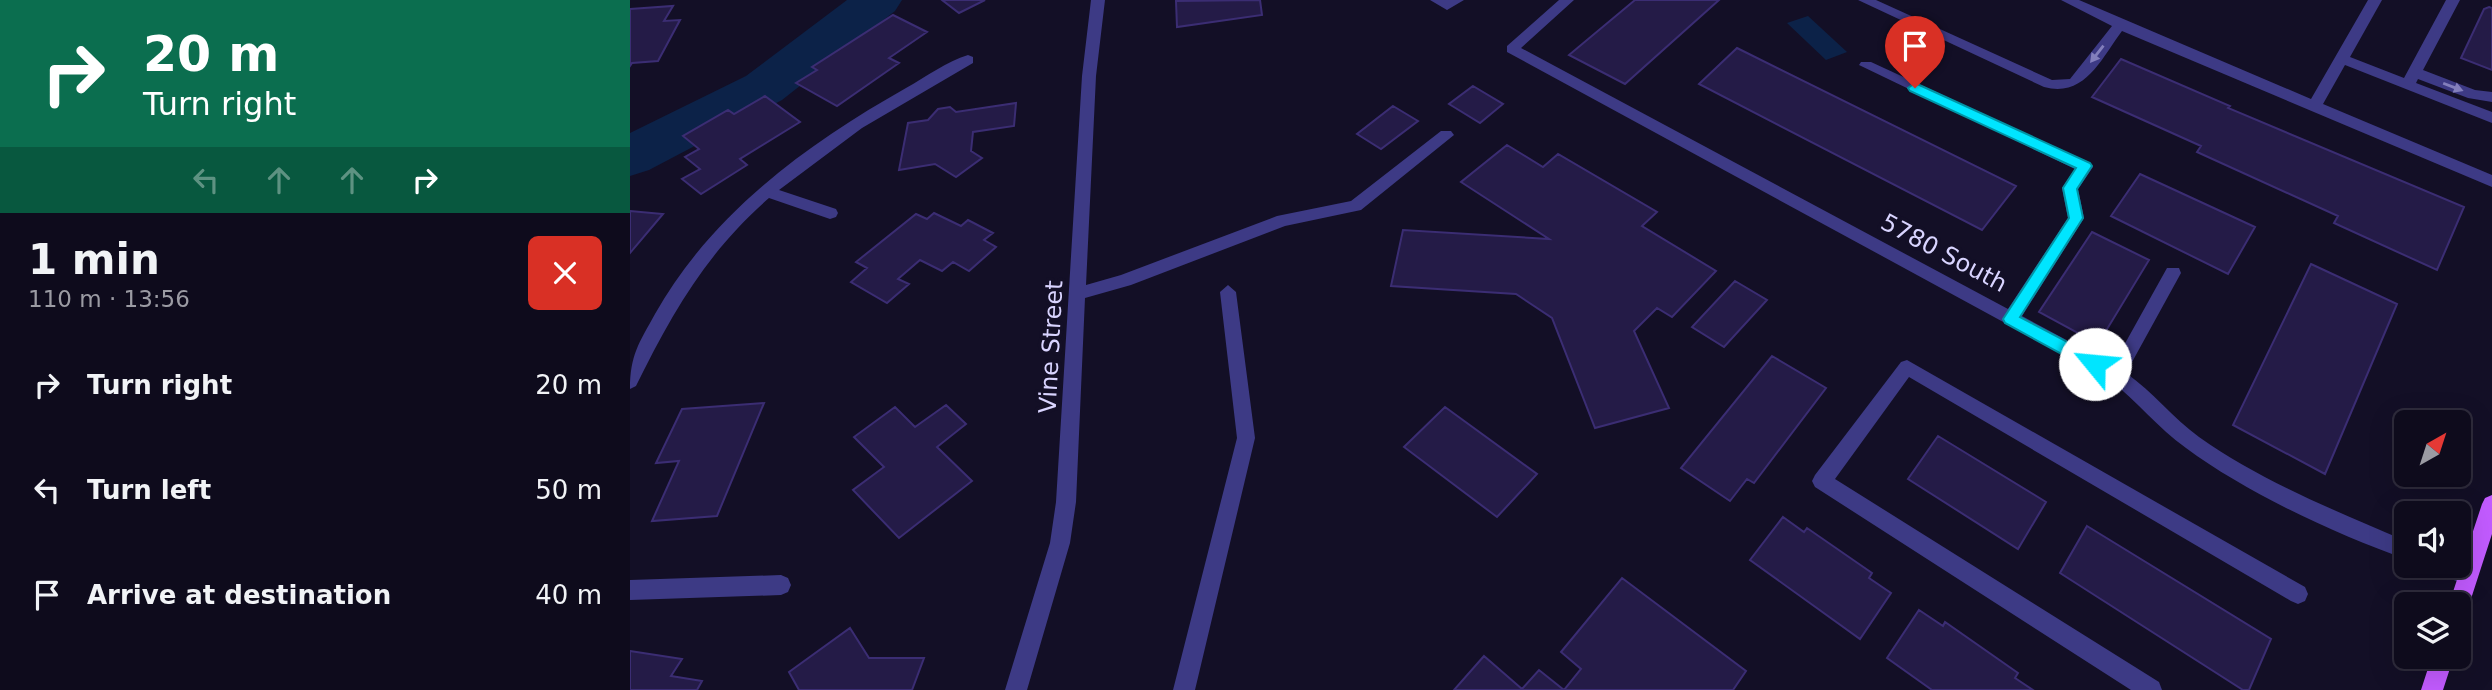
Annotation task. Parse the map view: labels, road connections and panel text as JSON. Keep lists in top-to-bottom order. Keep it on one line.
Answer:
{"streets":{"street":["5780 South","Vine Street"]},"north":"top right","page":{"turn":["20 m","Turn right"],"heading":["1 min","110 m · 13:56"],"list":[{"name":"Turn right","value":"20 m"},{"name":"Turn left","value":"50 m"},{"name":"Arrive at destination","value":"40 m"}]}}
